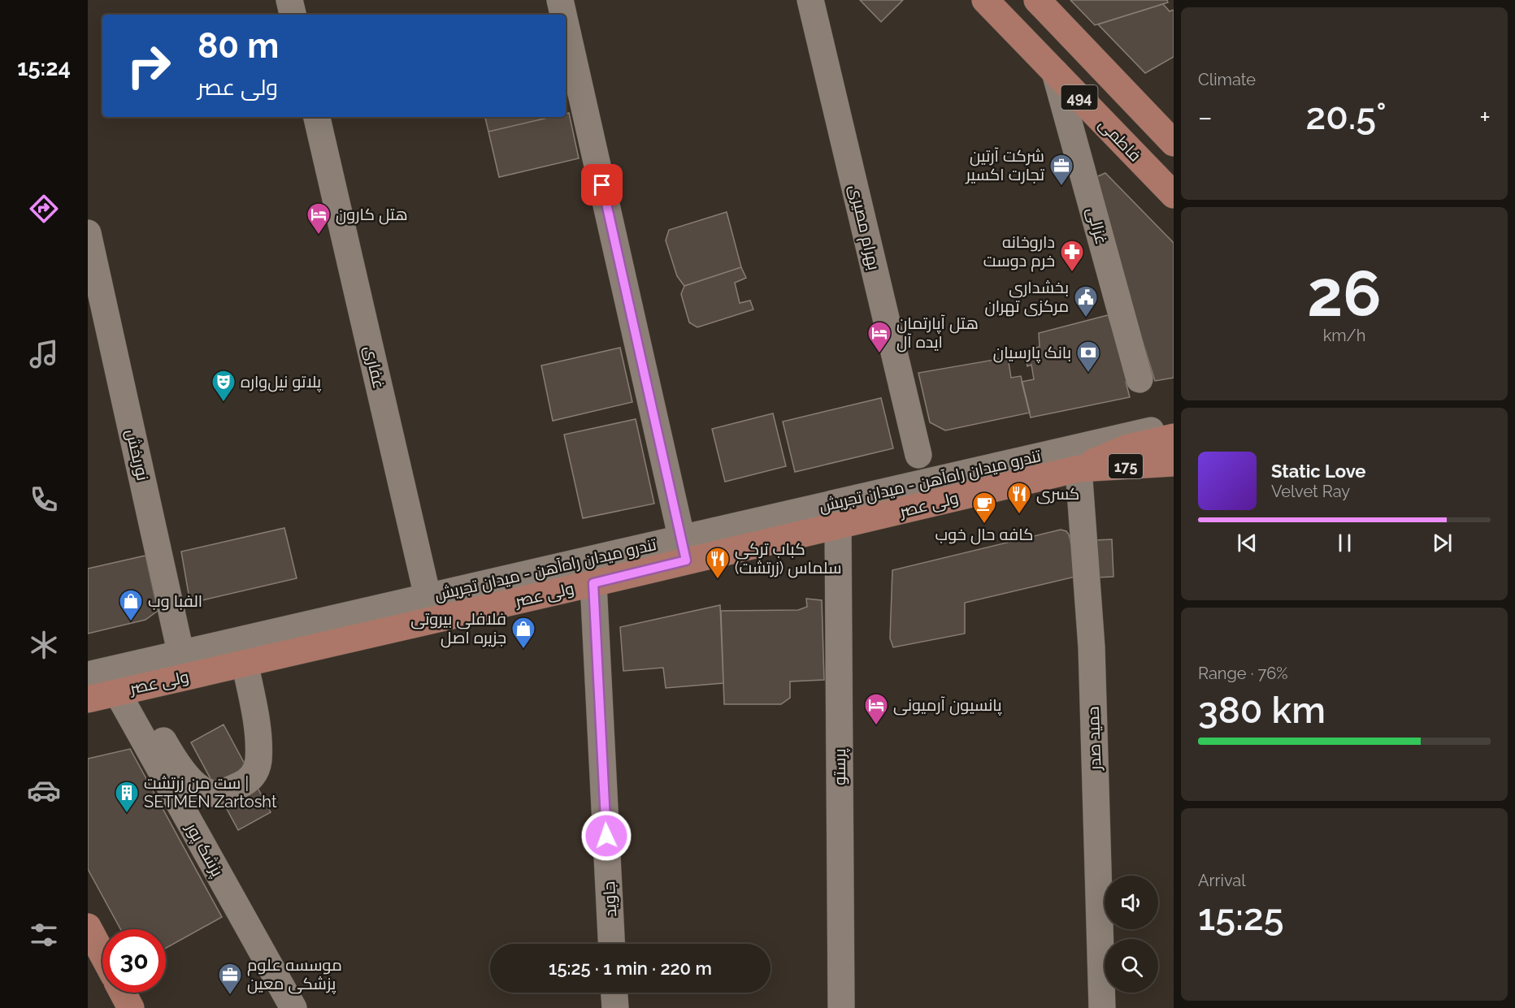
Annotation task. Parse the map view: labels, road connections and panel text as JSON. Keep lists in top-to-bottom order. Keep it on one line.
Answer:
{"streets":{"main road":["494","فاطمی","175","ولی عصر"],"street":["غزالی","بهرام مصیری","غفاری","نوربخش","تندرو میدان راه‌آهن - میدان تجریش","حمید صدر","پرستو","پزشک پور","جاوید"]},"crossings":[["فاطمی","غزالی"],["غفاری","تندرو میدان راه‌آهن - میدان تجریش"],["غفاری","ولی عصر"],["نوربخش","تندرو میدان راه‌آهن - میدان تجریش"],["نوربخش","ولی عصر"],["تندرو میدان راه‌آهن - میدان تجریش","ولی عصر"],["ولی عصر","حمید صدر"],["ولی عصر","پرستو"],["ولی عصر","پزشک پور"],["ولی عصر","جاوید"]],"places":{"office":["شرکت آرتین تجارت اکسیر","موسسه علوم پزشکی معین"],"hotel":["هتل کارون","هتل آپارتمان ایده آل","پانسیون آرمیونی"],"pharmacy":["داروخانه خرم دوست"],"public building":["بخشداری مرکزی تهران"],"bank":["بانک پارسیان"],"theatre":["پلاتو نیل‌واره"],"restaurant":["كسرى","کباب ترکی سلماس (زرتشت)"],"cafe":["کافه حال خوب"],"shop":["الفبا وب","فلافلی بیروتی جزیره اصل"],"building":["ست من زرتشت | SETMEN Zartosht"]},"page":{"tabs":"15:24","tile":["Climate",["26","km/h"],["Range · 76%","380 km"],["Arrival","15:25"]],"turn":["80 m","ولی عصر"],"heat":["−","20.5°","+"],"song":["Static Love","Velvet Ray"],"limit":"30","trip":"15:25 · 1 min · 220 m"}}
